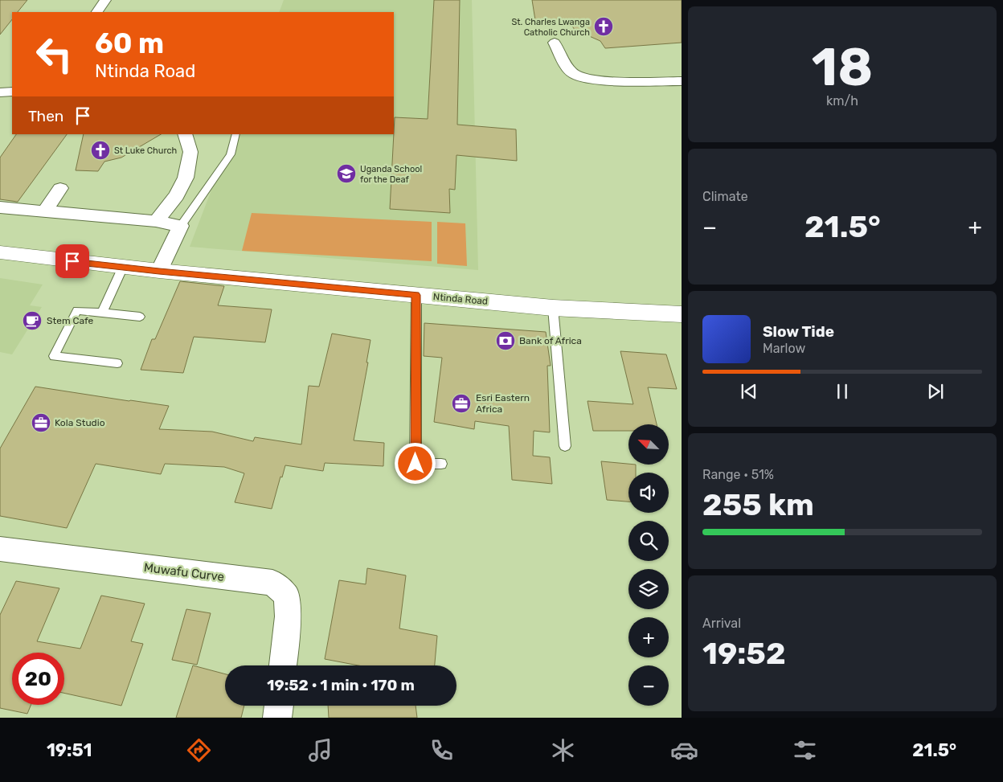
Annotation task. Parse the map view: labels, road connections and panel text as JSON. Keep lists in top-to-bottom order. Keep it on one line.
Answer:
{"streets":{"main road":["Ntinda Road"],"street":["Muwafu Curve"]},"places":{"church":["St. Charles Lwanga Catholic Church","St Luke Church"],"school or university":["Uganda School for the Deaf"],"cafe":["Stem Cafe"],"bank":["Bank of Africa"],"office":["Esri Eastern Africa","Kola Studio"]},"north":"top left","page":{"tile":[["18","km/h"],"Climate",["Range · 51%","255 km"],["Arrival","19:52"]],"turn":["60 m","Ntinda Road"],"then":"Then","heat":["−","21.5°","+"],"song":["Slow Tide","Marlow"],"map_buttons":["+","−"],"limit":"20","trip":"19:52 · 1 min · 170 m","tabs":["19:51","21.5°"]}}
